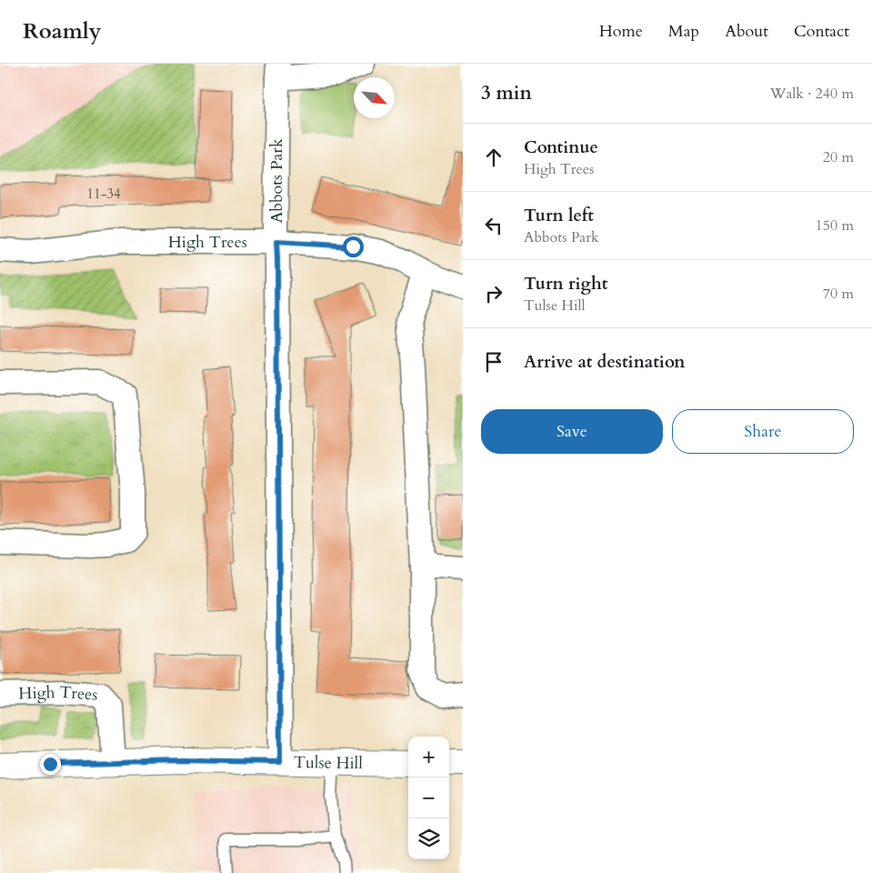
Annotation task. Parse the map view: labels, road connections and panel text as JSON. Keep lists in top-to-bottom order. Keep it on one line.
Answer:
{"streets":{"main road":["Tulse Hill"],"street":["Abbots Park","High Trees"]},"crossings":[["Abbots Park","High Trees"],["Abbots Park","Tulse Hill"],["High Trees","Tulse Hill"]],"house_numbers":["11-34"],"north":"bottom right","page":{"header":"Roamly","nav":["Home","Map","About","Contact"],"heading":["3 min","Walk · 240 m"],"list":[["Continue","High Trees","20 m"],["Turn left","Abbots Park","150 m"],["Turn right","Tulse Hill","70 m"],"Arrive at destination"],"buttons":["Save","Share"],"map_buttons":["+","−"]}}
